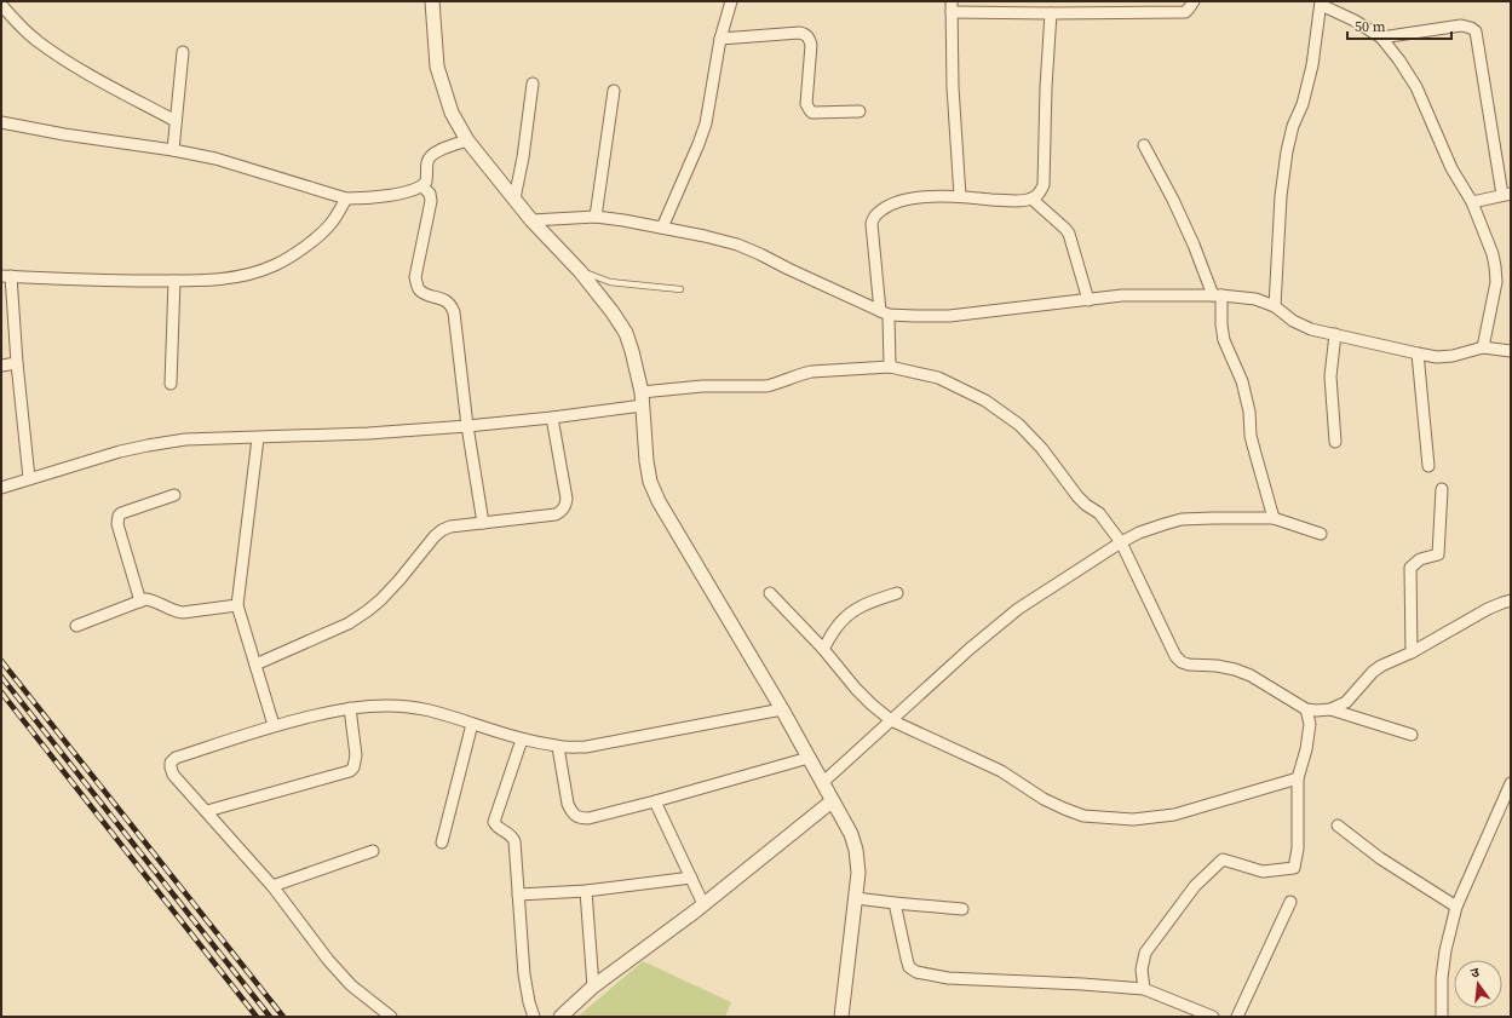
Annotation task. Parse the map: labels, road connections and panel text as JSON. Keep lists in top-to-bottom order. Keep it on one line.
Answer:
{"scale_bar":"50 m","north":"top"}
